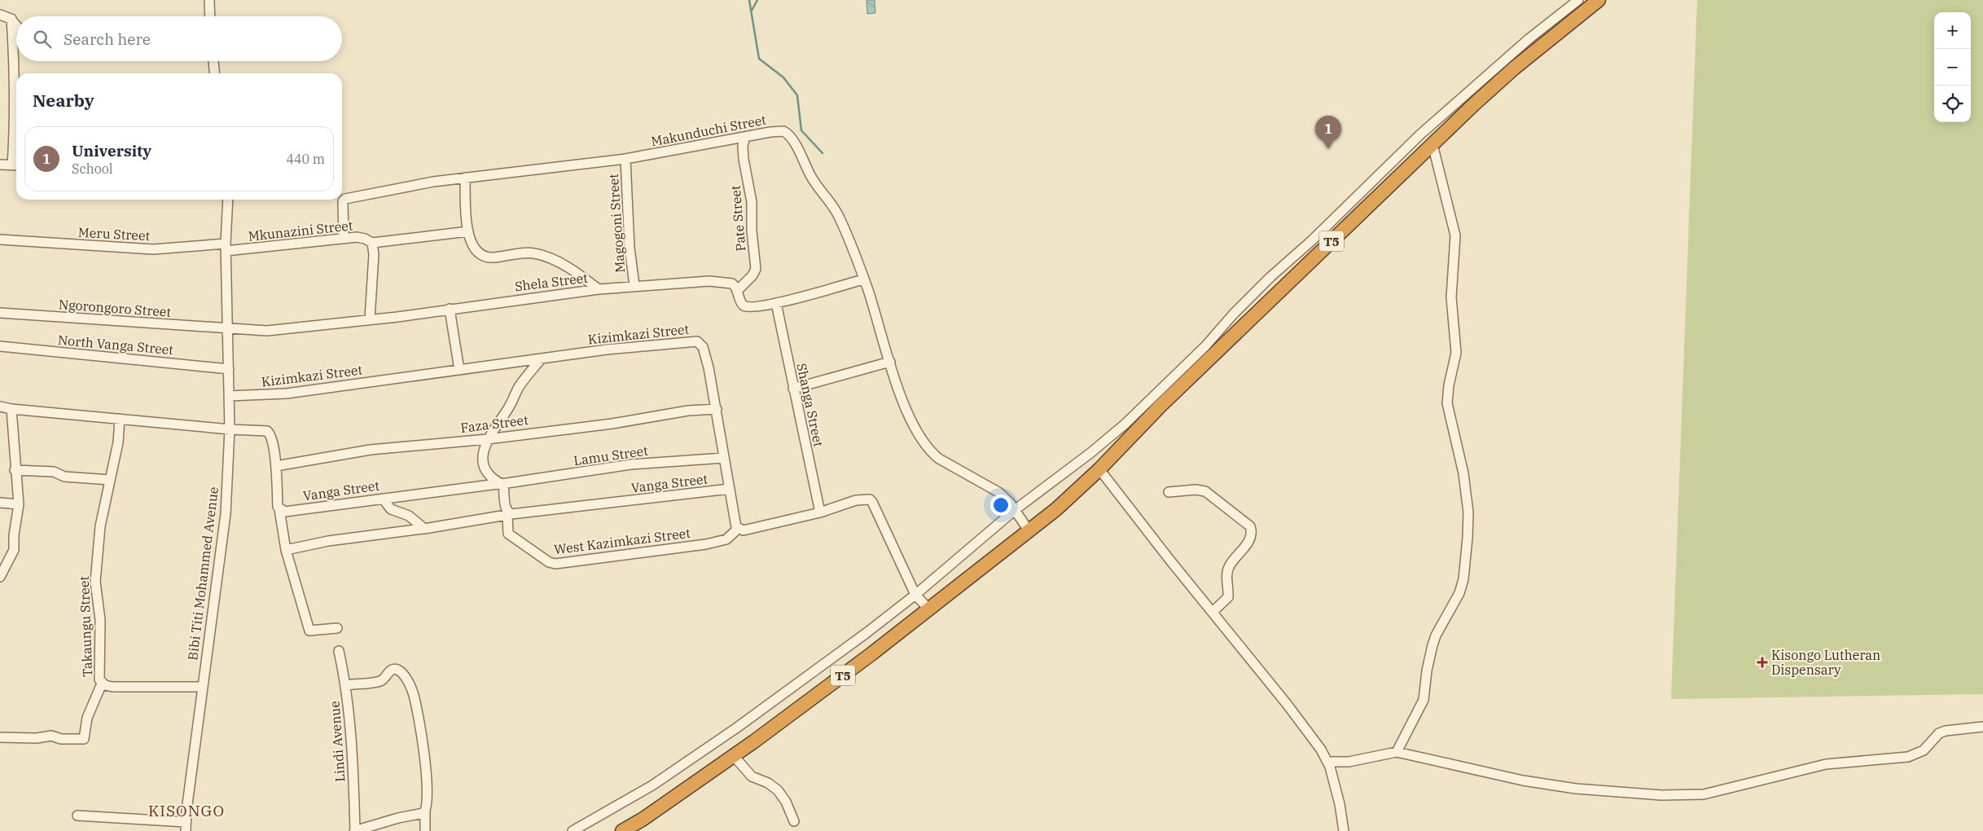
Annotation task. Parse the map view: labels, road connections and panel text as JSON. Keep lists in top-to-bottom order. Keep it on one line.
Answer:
{"streets":{"highway":["T5"],"street":["Makunduchi Street","Pate Street","Magogoni Street","Mkunazini Street","Meru Street","Shela Street","Ngorongoro Street","Kizimkazi Street","North Vanga Street","Shanga Street","Faza Street","Lamu Street","Vanga Street","West Kazimkazi Street","Bibi Titi Mohammed Avenue","Takaungu Street","Lindi Avenue"]},"crossings":[["Makunduchi Street","Pate Street"],["Makunduchi Street","Magogoni Street"],["Makunduchi Street","Mkunazini Street"],["Makunduchi Street","T5"],["Pate Street","Shela Street"],["Magogoni Street","Shela Street"],["Mkunazini Street","Meru Street"],["Mkunazini Street","Bibi Titi Mohammed Avenue"],["Meru Street","Bibi Titi Mohammed Avenue"],["Shela Street","Ngorongoro Street"],["Shela Street","Bibi Titi Mohammed Avenue"],["Ngorongoro Street","Bibi Titi Mohammed Avenue"],["Kizimkazi Street","Faza Street"],["Kizimkazi Street","Lamu Street"],["Kizimkazi Street","Vanga Street"],["Kizimkazi Street","West Kazimkazi Street"],["Kizimkazi Street","Bibi Titi Mohammed Avenue"],["North Vanga Street","Bibi Titi Mohammed Avenue"],["Lamu Street","Vanga Street"],["Vanga Street","West Kazimkazi Street"],["Bibi Titi Mohammed Avenue","Takaungu Street"]],"districts":["KISONGO"],"places":{"health":["Kisongo Lutheran Dispensary"]},"page":{"map_buttons":["+","−"],"search":"Search here","heading":"Nearby","pins":"1","list":[{"mark":"1","name":"University","note":"School","value":"440 m"}]}}
